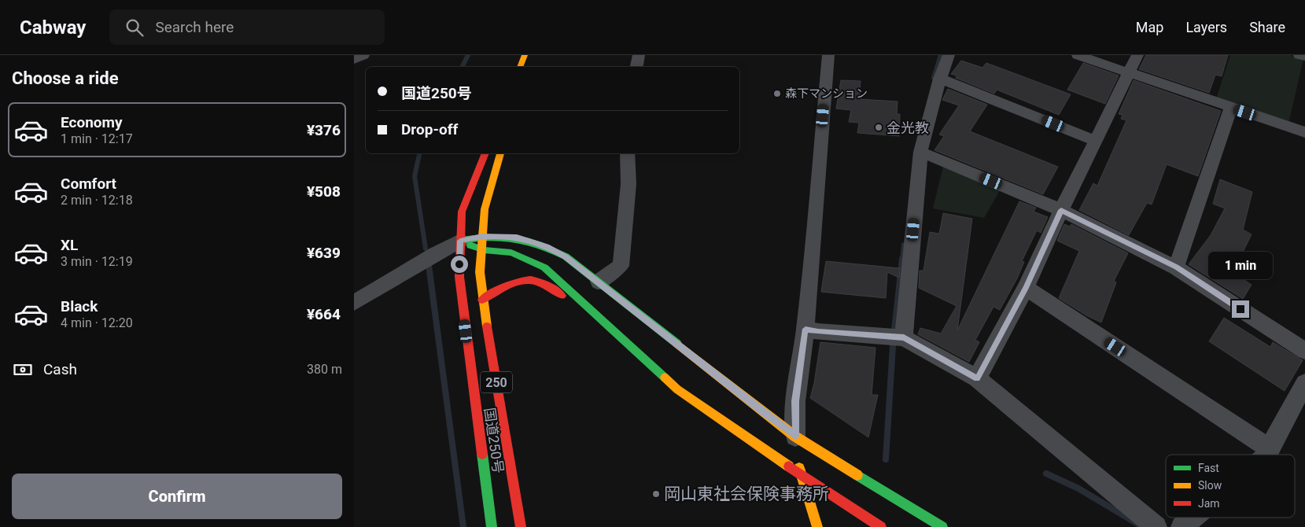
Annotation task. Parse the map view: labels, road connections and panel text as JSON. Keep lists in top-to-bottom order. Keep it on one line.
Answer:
{"streets":{"main road":["250","国道250号"]},"places":["森下マンション","金光教","岡山東社会保険事務所"],"legend":["Fast","Slow","Jam"],"page":{"header":"Cabway","search":"Search here","nav":["Map","Layers","Share"],"heading":"Choose a ride","banner":["国道250号","Drop-off"],"list":[{"name":"Economy","note":"1 min · 12:17","value":"¥376"},{"name":"Comfort","note":"2 min · 12:18","value":"¥508"},{"name":"XL","note":"3 min · 12:19","value":"¥639"},{"name":"Black","note":"4 min · 12:20","value":"¥664"}],"bubble":"1 min","pay":["Cash","380 m"],"buttons":"Confirm"}}
